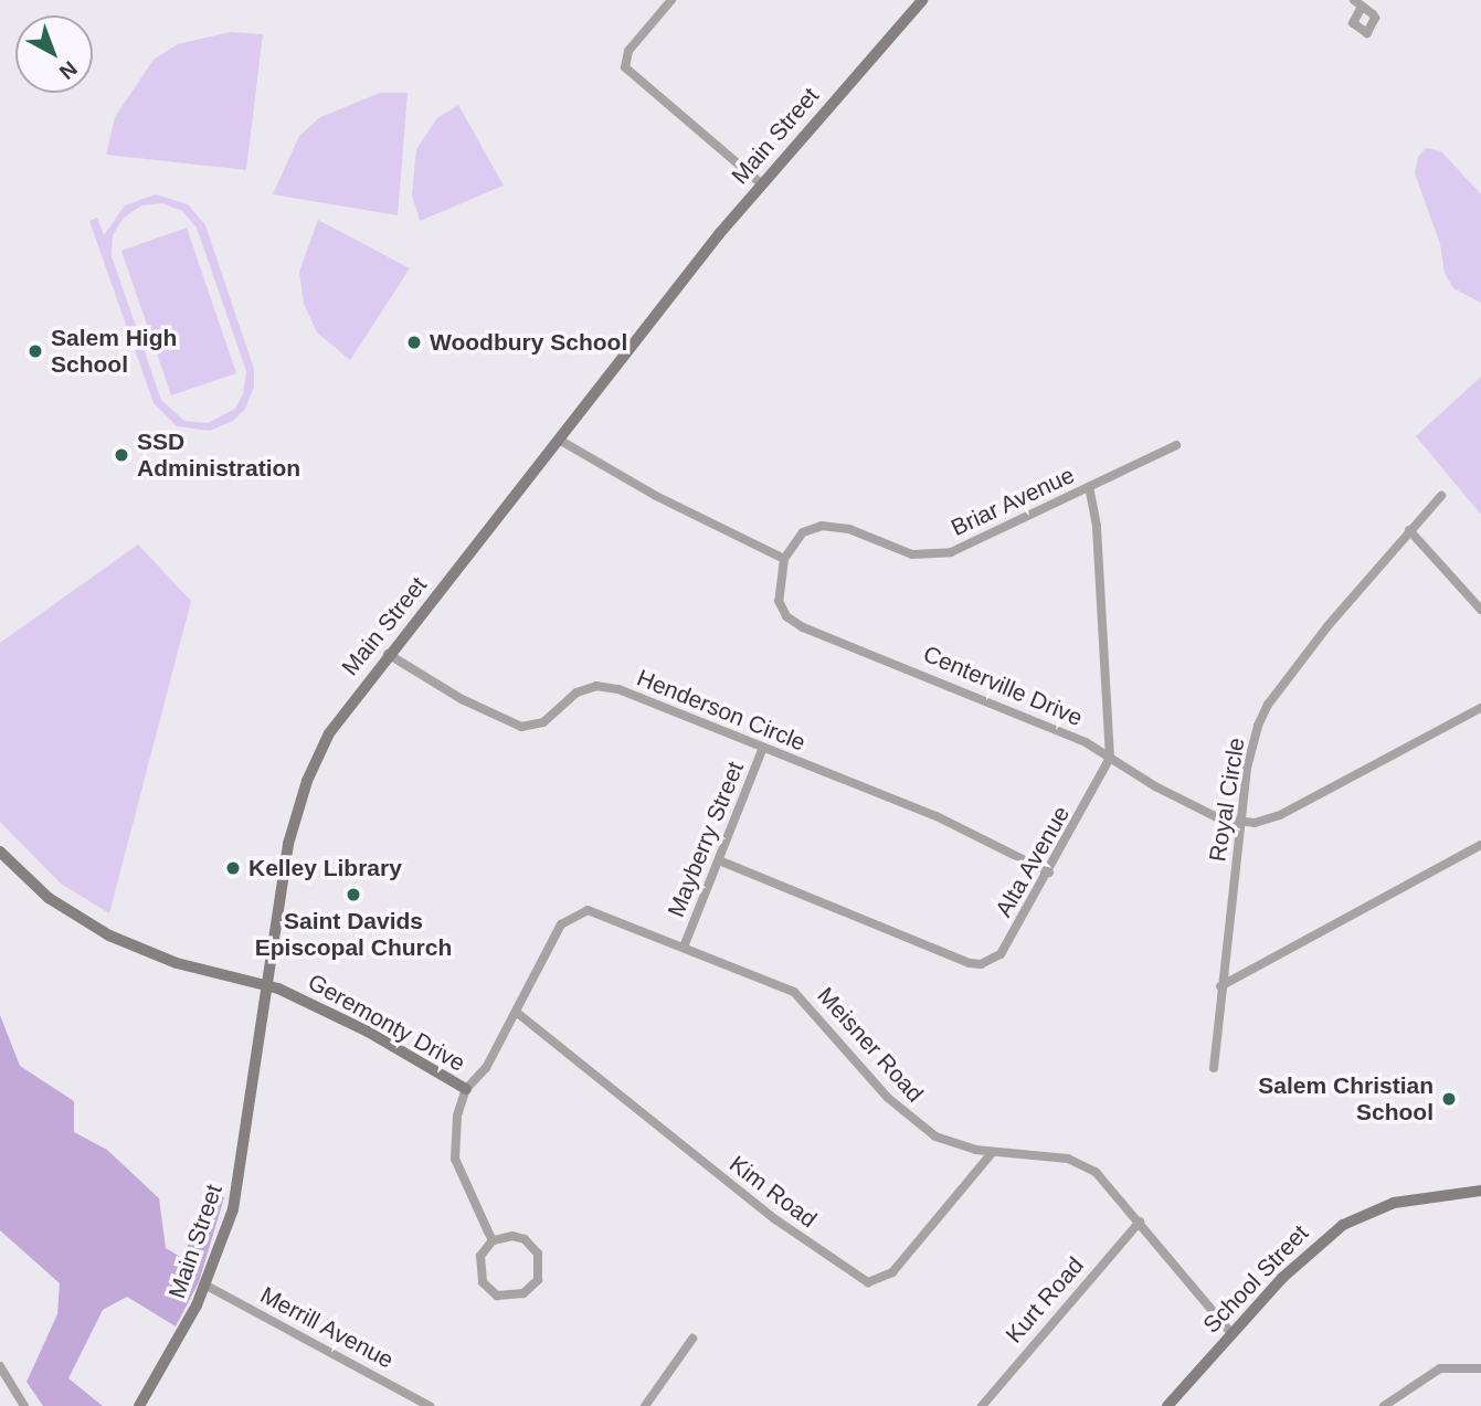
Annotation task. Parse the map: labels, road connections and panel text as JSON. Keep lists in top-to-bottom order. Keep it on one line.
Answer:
{"streets":{"main road":["Main Street","Geremonty Drive","School Street"],"street":["Briar Avenue","Centerville Drive","Henderson Circle","Royal Circle","Mayberry Street","Alta Avenue","Meisner Road","Kim Road","Kurt Road","Merrill Avenue"]},"crossings":[["Main Street","Henderson Circle"],["Main Street","Geremonty Drive"],["Main Street","Merrill Avenue"],["Briar Avenue","Centerville Drive"],["Centerville Drive","Royal Circle"],["Centerville Drive","Alta Avenue"],["Henderson Circle","Mayberry Street"],["Henderson Circle","Alta Avenue"],["Mayberry Street","Alta Avenue"],["Mayberry Street","Meisner Road"],["Geremonty Drive","Meisner Road"],["Meisner Road","Kim Road"],["Meisner Road","School Street"],["Meisner Road","Kurt Road"]],"places":["Woodbury School","Salem High School","SSD Administration","Kelley Library","Saint Davids Episcopal Church","Salem Christian School"],"north":"bottom right"}
